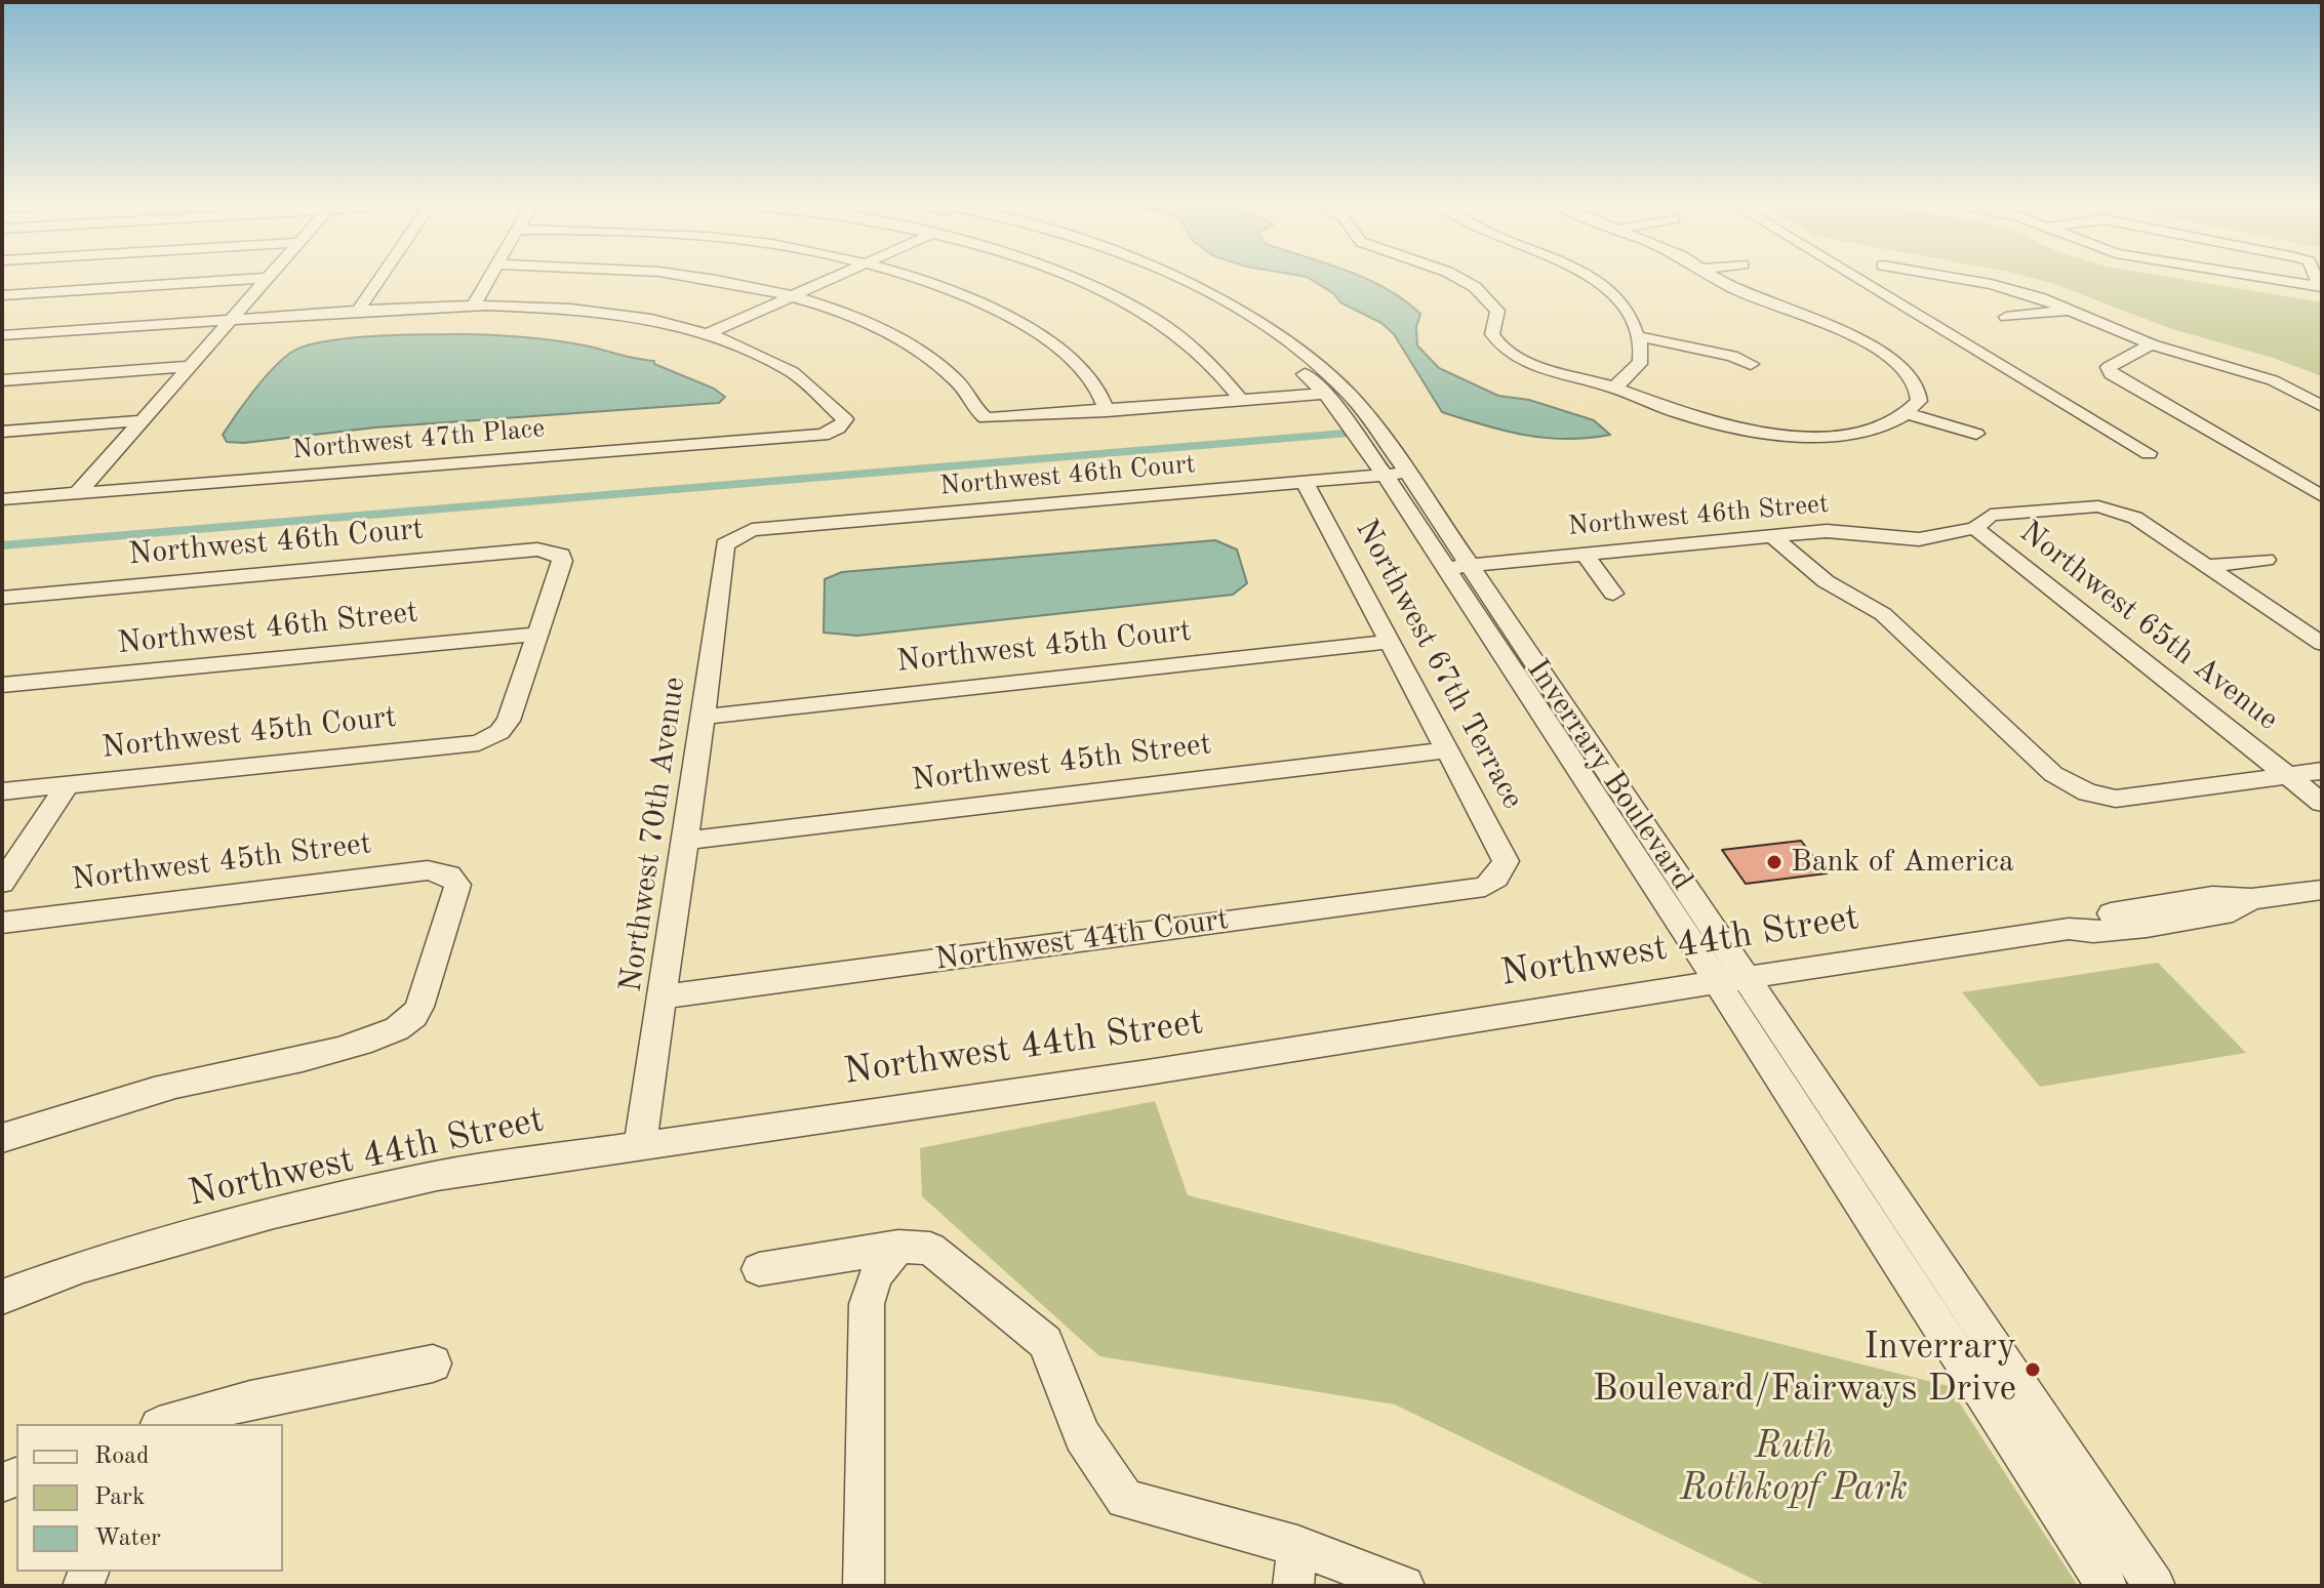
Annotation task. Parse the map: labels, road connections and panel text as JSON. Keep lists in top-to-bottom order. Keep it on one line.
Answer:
{"streets":{"street":["Northwest 47th Place","Northwest 46th Court","Northwest 46th Street","Northwest 65th Avenue","Northwest 45th Court","Northwest 67th Terrace","Northwest 45th Street","Inverrary Boulevard","Northwest 70th Avenue","Northwest 44th Court","Northwest 44th Street"]},"crossings":[["Northwest 46th Court","Northwest 46th Street"],["Northwest 46th Court","Northwest 45th Court"],["Northwest 46th Court","Northwest 67th Terrace"],["Northwest 46th Court","Inverrary Boulevard"],["Northwest 46th Court","Northwest 70th Avenue"],["Northwest 46th Street","Northwest 65th Avenue"],["Northwest 46th Street","Northwest 45th Court"],["Northwest 46th Street","Inverrary Boulevard"],["Northwest 45th Court","Northwest 67th Terrace"],["Northwest 45th Court","Northwest 70th Avenue"],["Northwest 67th Terrace","Northwest 45th Street"],["Northwest 67th Terrace","Northwest 44th Court"],["Northwest 45th Street","Northwest 70th Avenue"],["Inverrary Boulevard","Northwest 44th Street"],["Northwest 70th Avenue","Northwest 44th Court"],["Northwest 70th Avenue","Northwest 44th Street"]],"parks":["Ruth Rothkopf Park"],"places":["Bank of America","Inverrary Boulevard/Fairways Drive"],"legend":["Road","Park","Water"]}
